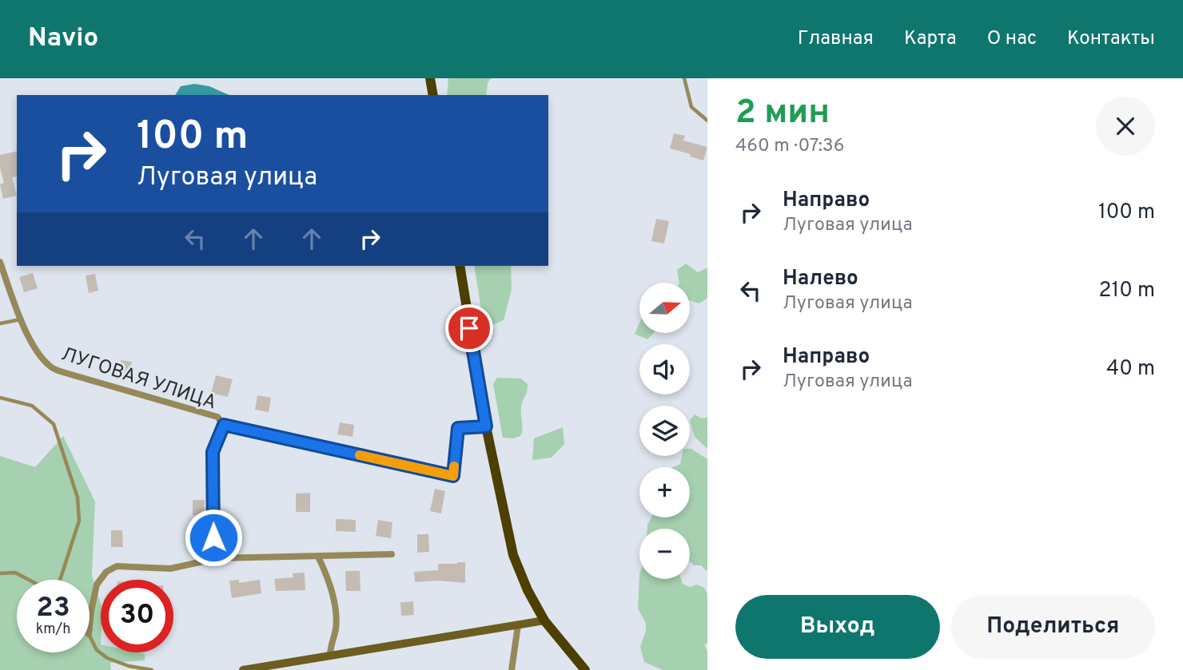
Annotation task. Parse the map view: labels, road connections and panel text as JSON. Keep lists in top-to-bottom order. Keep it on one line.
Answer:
{"streets":{"street":["ЛУГОВАЯ УЛИЦА"]},"north":"right","page":{"header":"Navio","nav":["Главная","Карта","О нас","Контакты"],"heading":["2 мин","460 m · 07:36"],"turn":["100 m","Луговая улица"],"list":[{"name":"Направо","note":"Луговая улица","value":"100 m"},{"name":"Налево","note":"Луговая улица","value":"210 m"},{"name":"Направо","note":"Луговая улица","value":"40 m"}],"map_buttons":["+","−"],"speed":"23 km/h","limit":"30","buttons":["Выход","Поделиться"]}}
